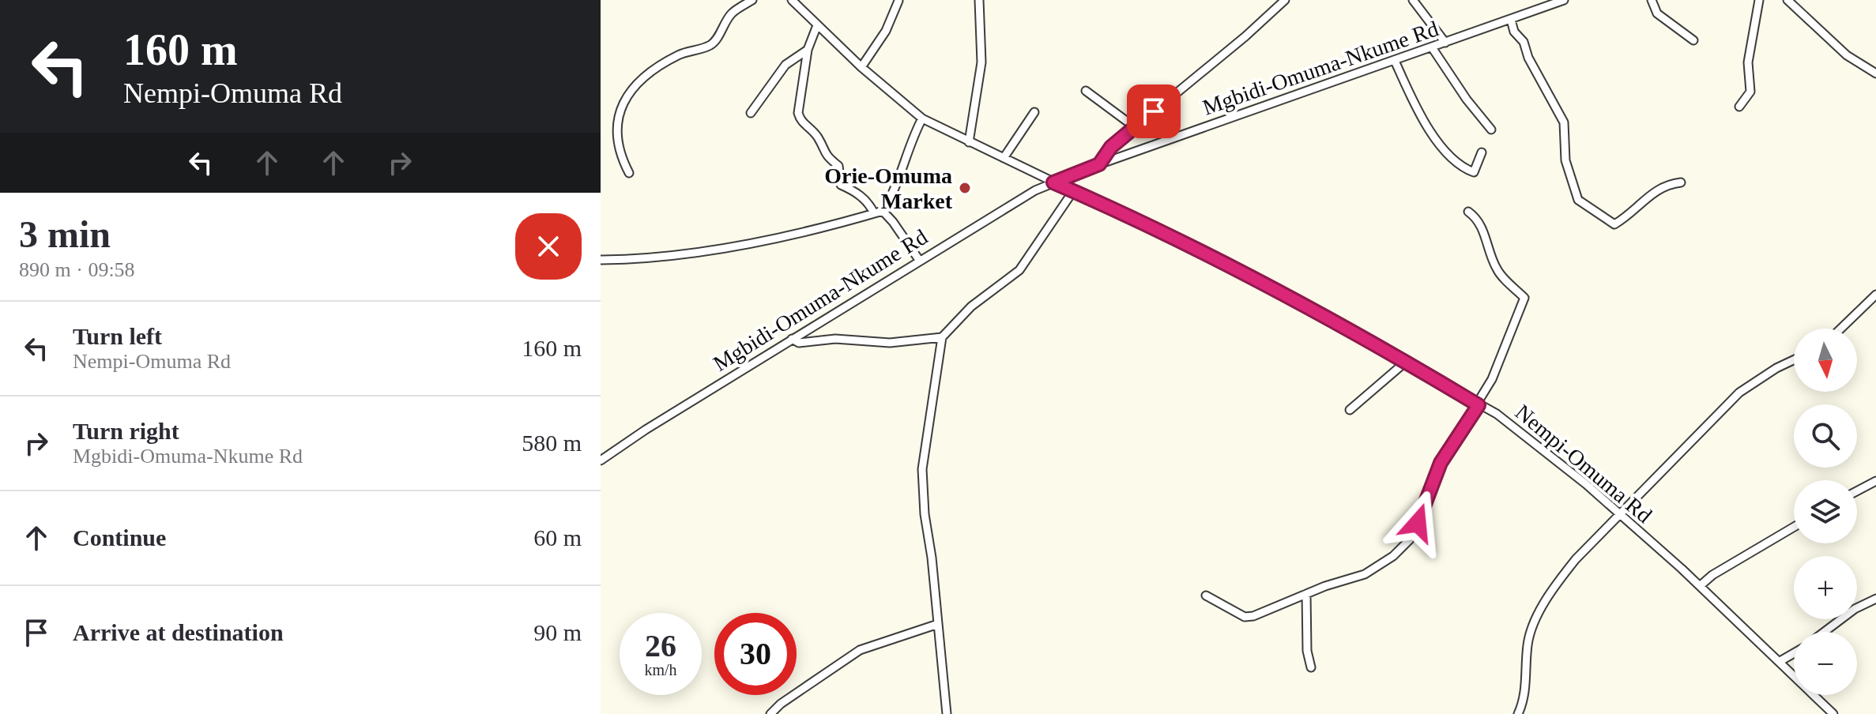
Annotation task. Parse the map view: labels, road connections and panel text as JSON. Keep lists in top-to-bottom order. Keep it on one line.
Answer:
{"streets":{"street":["Mgbidi-Omuma-Nkume Rd","Nempi-Omuma Rd"]},"crossings":[["Mgbidi-Omuma-Nkume Rd","Nempi-Omuma Rd"]],"places":["Orie-Omuma Market"],"north":"bottom","page":{"turn":["160 m","Nempi-Omuma Rd"],"heading":["3 min","890 m · 09:58"],"list":[{"name":"Turn left","note":"Nempi-Omuma Rd","value":"160 m"},{"name":"Turn right","note":"Mgbidi-Omuma-Nkume Rd","value":"580 m"},{"name":"Continue","value":"60 m"},{"name":"Arrive at destination","value":"90 m"}],"map_buttons":["+","−"],"speed":"26 km/h","limit":"30"}}
